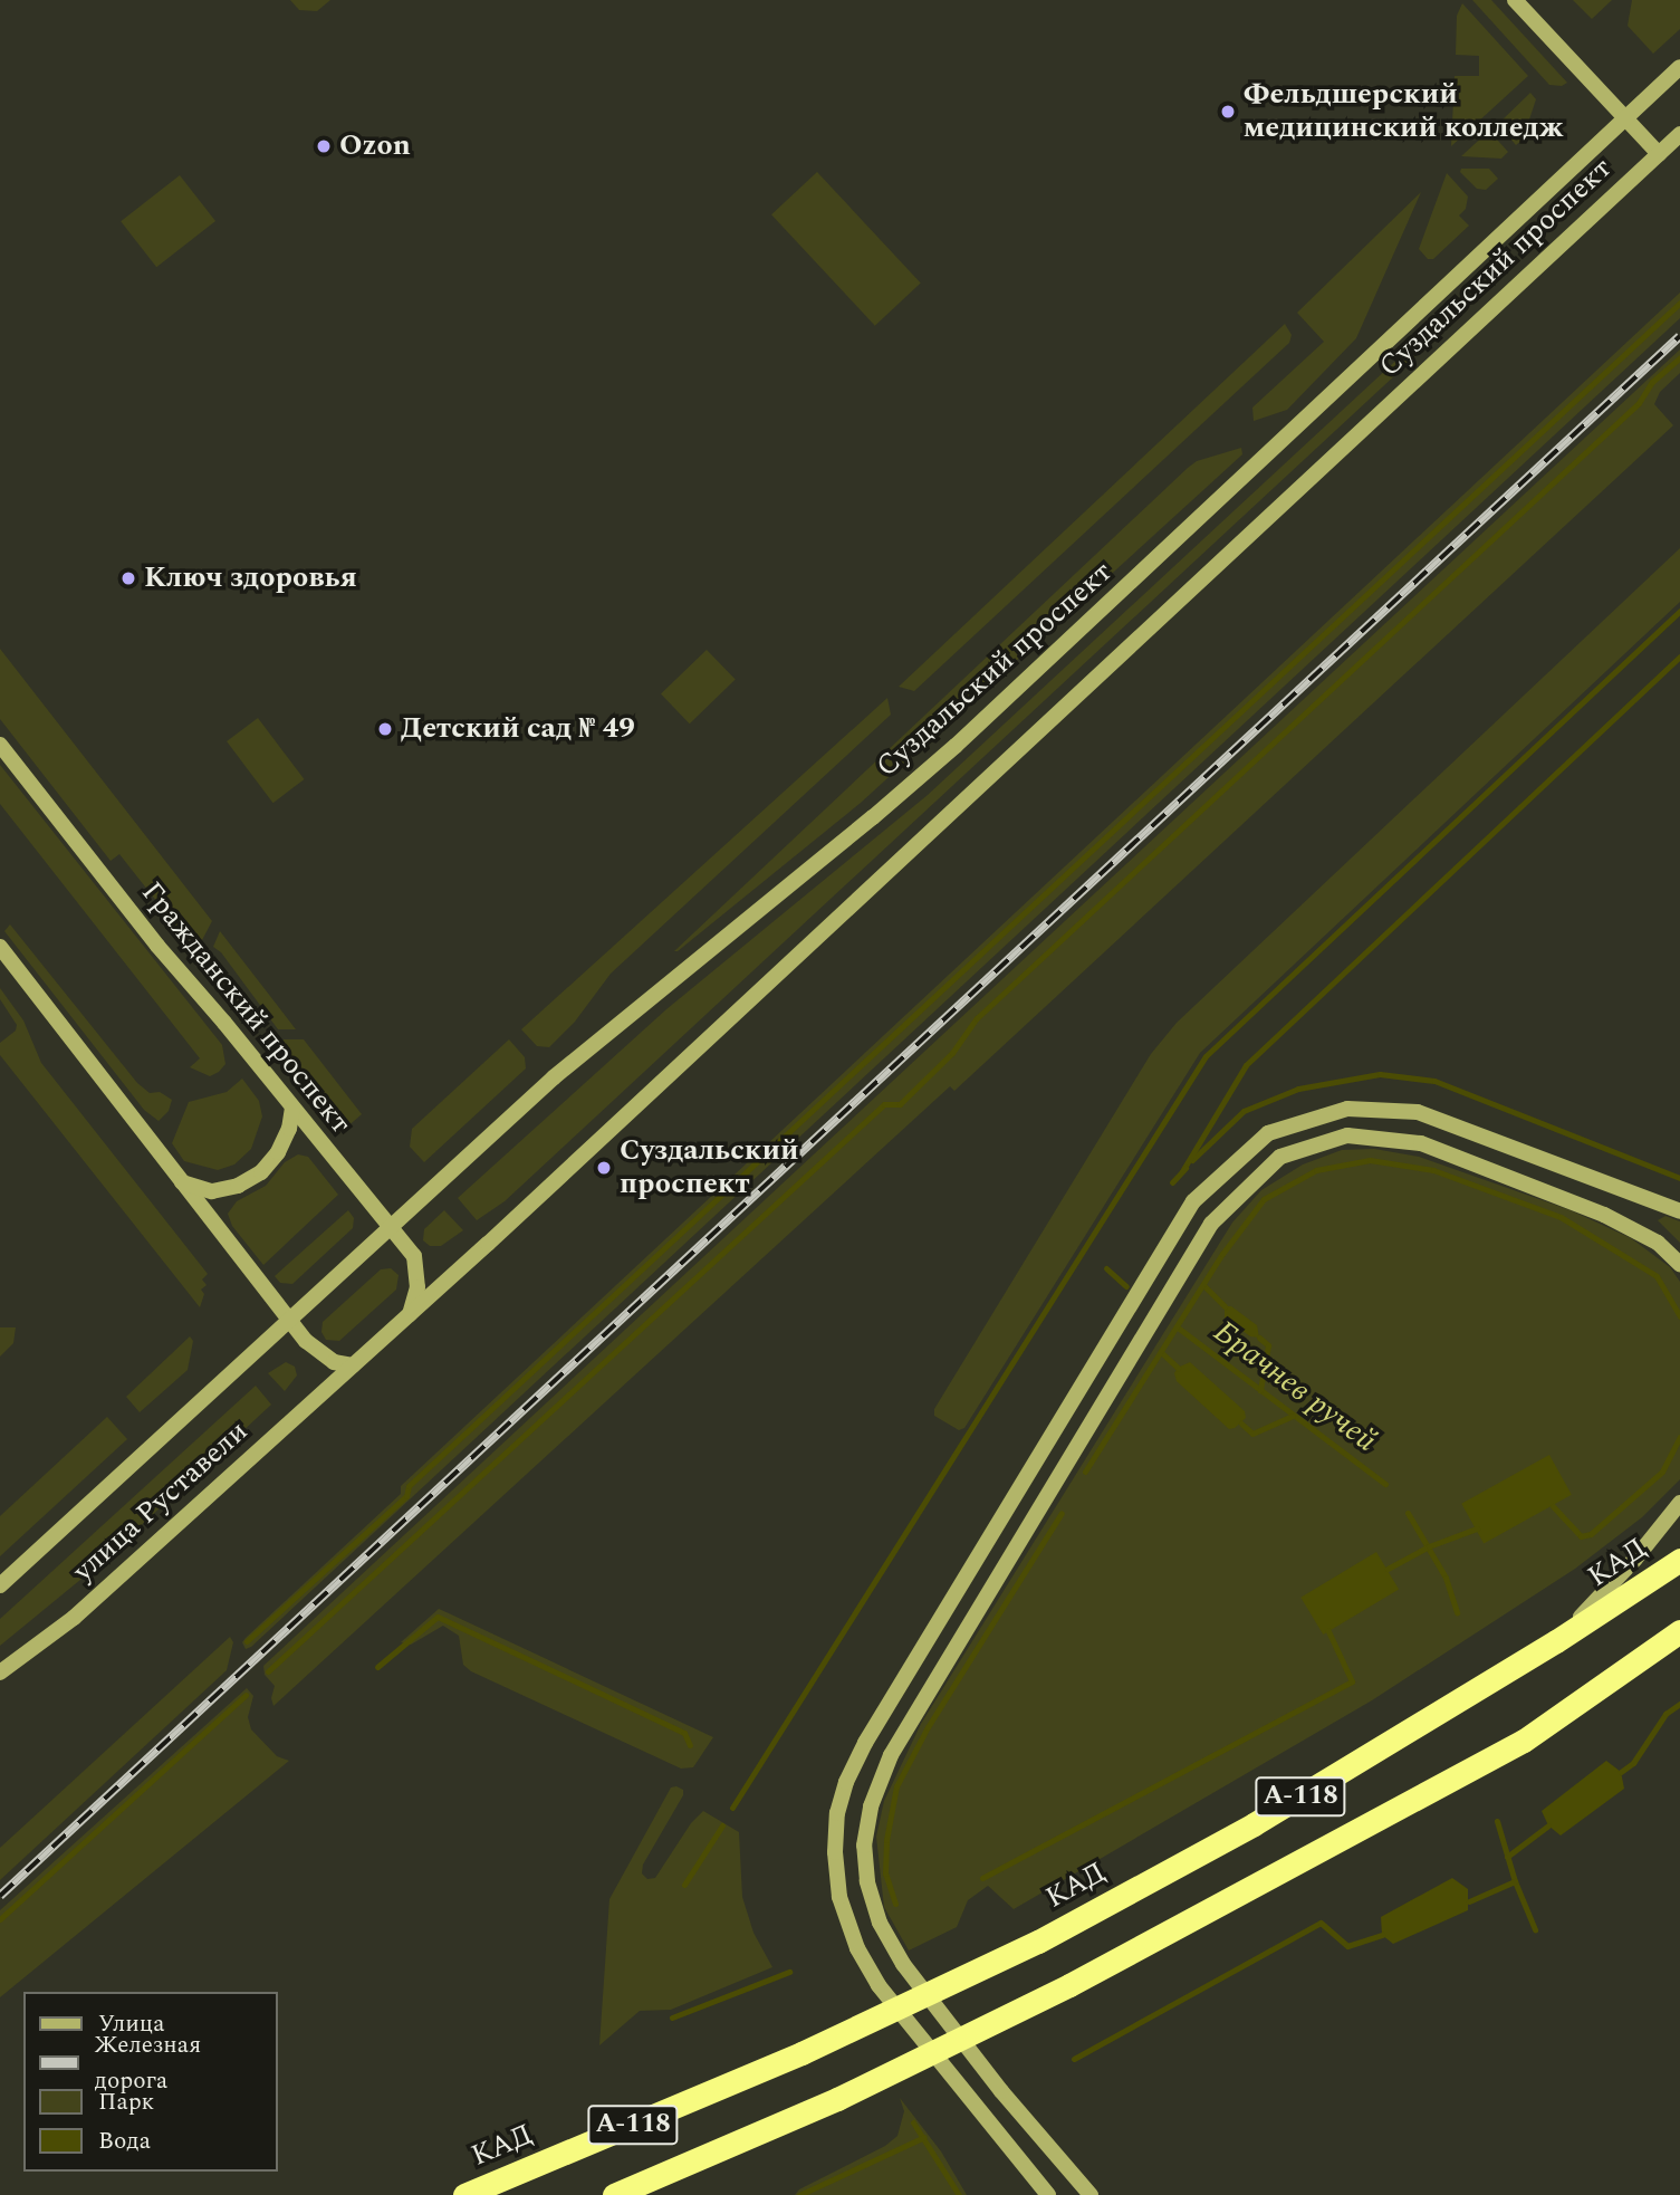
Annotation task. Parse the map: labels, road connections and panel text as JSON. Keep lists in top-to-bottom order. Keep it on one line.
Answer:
{"streets":{"highway":["КАД","А-118"],"main road":["Суздальский проспект","Гражданский проспект","улица Руставели"]},"crossings":[["Суздальский проспект","Гражданский проспект"],["Суздальский проспект","улица Руставели"]],"water":["Брачнев ручей"],"places":["Фельдшерский медицинский колледж","Ozon","Ключ здоровья","Детский сад № 49","Суздальский проспект"],"legend":["Улица","Железная дорога","Парк","Вода"]}
